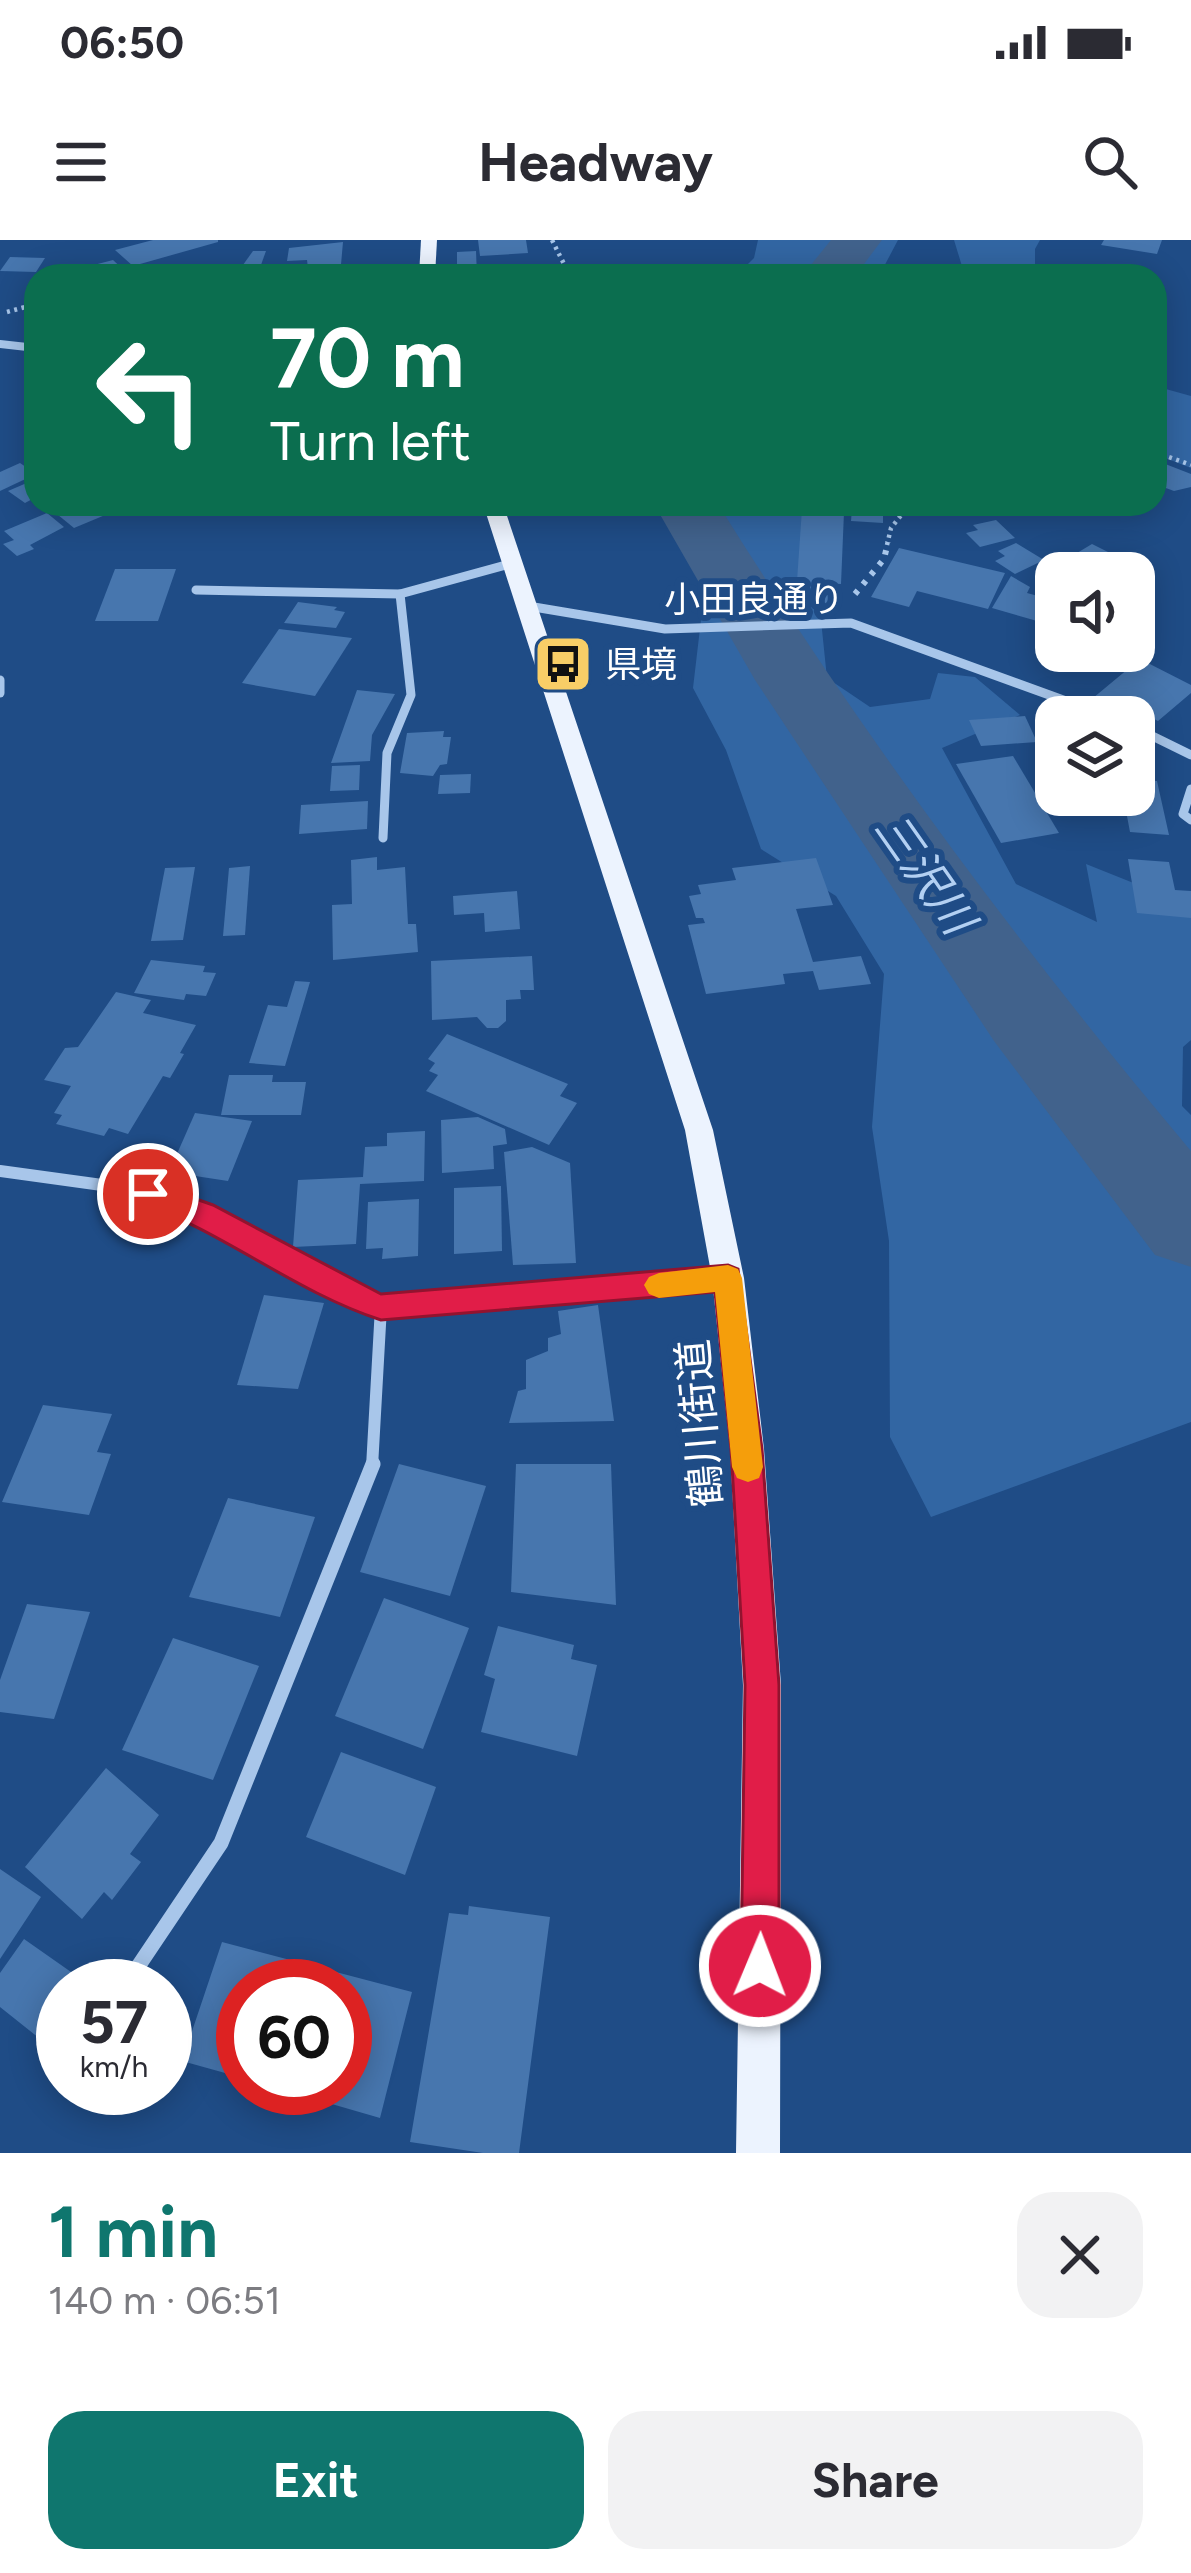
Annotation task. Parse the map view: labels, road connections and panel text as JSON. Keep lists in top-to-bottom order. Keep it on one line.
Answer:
{"streets":{"main road":["鶴川街道"],"street":["小田良通り"]},"crossings":[["小田良通り","鶴川街道"]],"water":["三沢川"],"places":{"bus stop":["県境"]},"page":{"status":"06:50","header":"Headway","turn":["70 m","Turn left"],"speed":"57 km/h","limit":"60","heading":["1 min","140 m · 06:51"],"buttons":["Exit","Share"]}}
